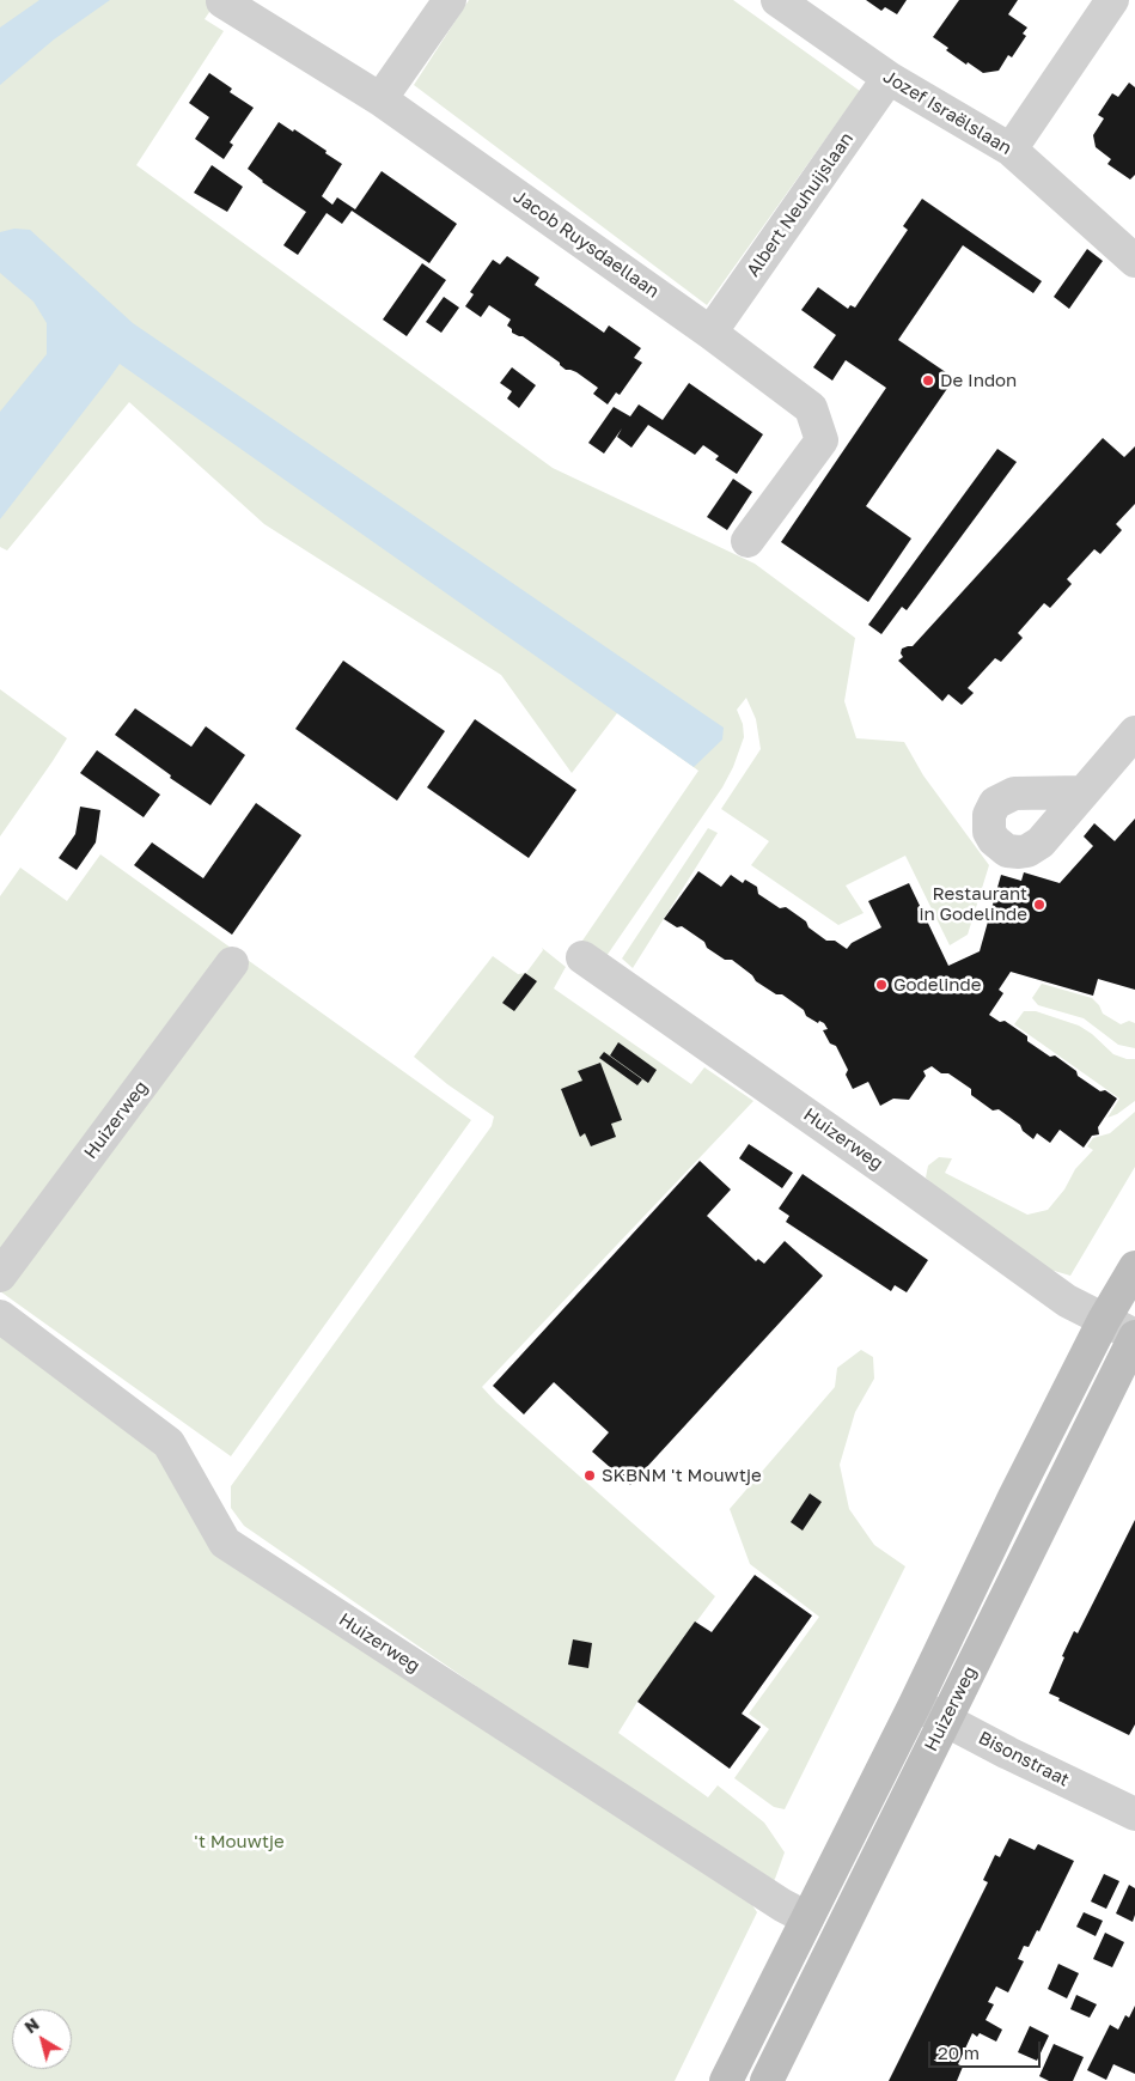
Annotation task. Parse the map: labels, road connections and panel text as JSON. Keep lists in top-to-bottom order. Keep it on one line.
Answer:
{"streets":{"main road":["Huizerweg"],"street":["Jozef Israëlslaan","Albert Neuhuijslaan","Jacob Ruysdaellaan","Bisonstraat"]},"crossings":[["Jozef Israëlslaan","Albert Neuhuijslaan"],["Albert Neuhuijslaan","Jacob Ruysdaellaan"],["Huizerweg","Bisonstraat"]],"parks":["'t Mouwtje"],"places":["De Indon","Restaurant in Godelinde","Godelinde","SKBNM 't Mouwtje"],"scale_bar":"20 m","north":"top left"}
